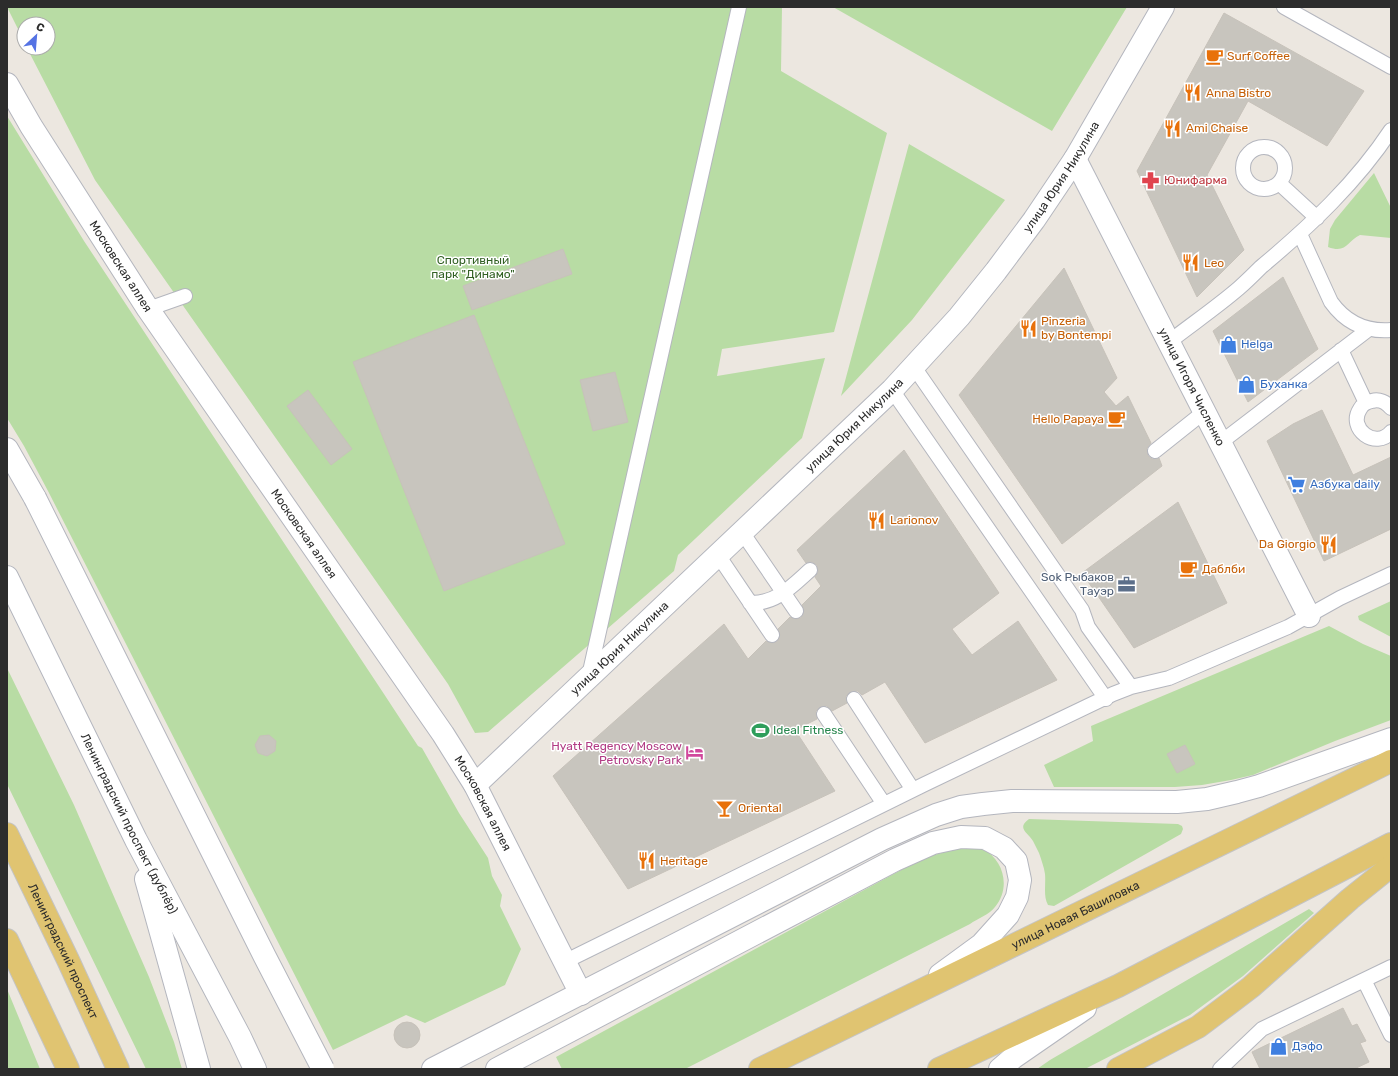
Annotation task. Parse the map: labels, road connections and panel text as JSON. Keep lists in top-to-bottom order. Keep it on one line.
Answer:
{"streets":{"main road":["улица Юрия Никулина","Московская аллея","улица Игоря Численко","Ленинградский проспект (дублёр)","улица Новая Башиловка","Ленинградский проспект"]},"crossings":[["улица Юрия Никулина","Московская аллея"],["улица Юрия Никулина","улица Игоря Численко"]],"parks":["Спортивный парк \"Динамо\""],"places":{"cafe":["Surf Coffee","Hello Papaya","Даблби"],"restaurant":["Anna Bistro","Ami Chaise","Leo","Pinzeria by Bontempi","Larionov","Da Giorgio","Heritage"],"pharmacy":["Юнифарма"],"shop":["Helga","Буханка","Дэфо"],"supermarket":["Азбука daily"],"office":["Sok Рыбаков Тауэр"],"sports":["Ideal Fitness"],"hotel":["Hyatt Regency Moscow Petrovsky Park"],"bar":["Oriental"]},"north":"top right"}
